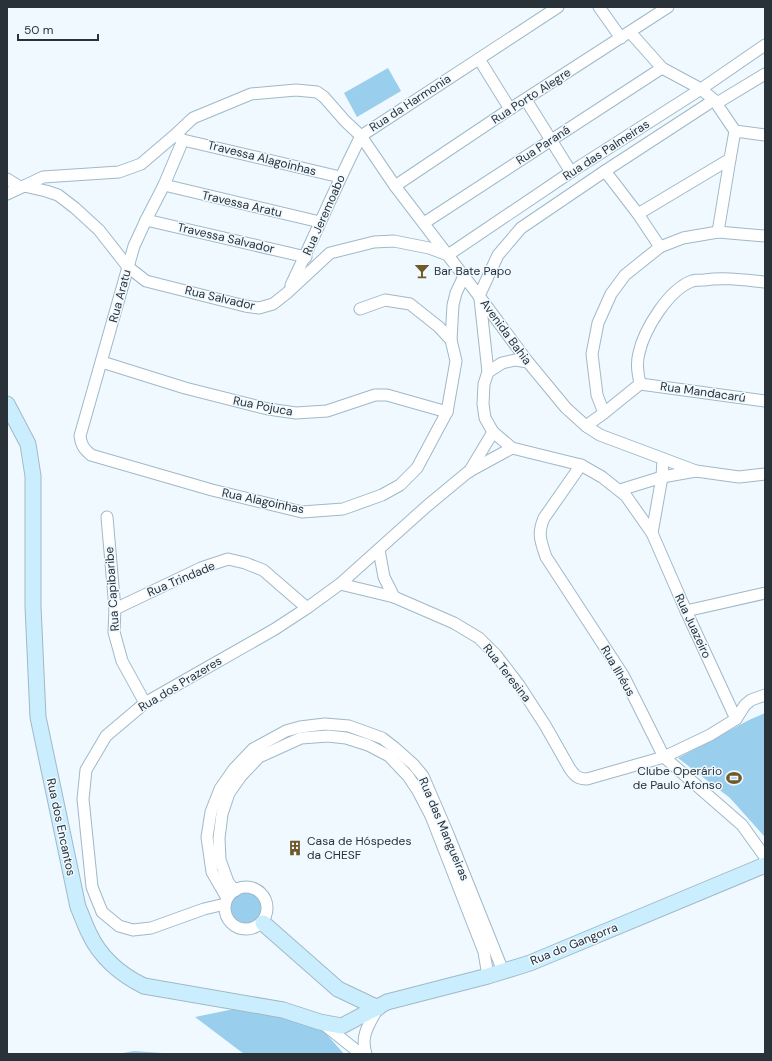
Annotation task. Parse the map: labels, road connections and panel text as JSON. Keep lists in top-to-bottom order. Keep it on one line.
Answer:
{"streets":{"street":["Rua Porto Alegre","Rua da Harmonia","Rua Paraná","Rua das Palmeiras","Travessa Alagoinhas","Travessa Aratu","Rua Jeremoabo","Travessa Salvador","Rua Aratu","Rua Salvador","Avenida Bahia","Rua Mandacarú","Rua Pojuca","Rua Alagoinhas","Rua Trindade","Rua Capibaribe","Rua Juazeiro","Rua Ilhéus","Rua Teresina","Rua dos Prazeres","Rua dos Encantos","Rua das Mangueiras","Rua do Gangorra"]},"crossings":[["Rua Porto Alegre","Avenida Bahia"],["Rua da Harmonia","Travessa Alagoinhas"],["Rua da Harmonia","Rua Jeremoabo"],["Rua da Harmonia","Rua Aratu"],["Rua da Harmonia","Rua Salvador"],["Rua da Harmonia","Avenida Bahia"],["Rua Paraná","Avenida Bahia"],["Rua das Palmeiras","Rua Salvador"],["Rua das Palmeiras","Avenida Bahia"],["Travessa Alagoinhas","Rua Jeremoabo"],["Travessa Alagoinhas","Rua Aratu"],["Travessa Aratu","Rua Jeremoabo"],["Travessa Aratu","Rua Aratu"],["Rua Jeremoabo","Travessa Salvador"],["Rua Jeremoabo","Rua Salvador"],["Rua Jeremoabo","Avenida Bahia"],["Travessa Salvador","Rua Aratu"],["Rua Aratu","Rua Salvador"],["Rua Aratu","Rua Pojuca"],["Rua Aratu","Rua Alagoinhas"],["Rua Salvador","Avenida Bahia"],["Avenida Bahia","Rua Alagoinhas"],["Avenida Bahia","Rua Juazeiro"],["Rua Pojuca","Rua Alagoinhas"],["Rua Trindade","Rua Capibaribe"],["Rua Trindade","Rua dos Prazeres"],["Rua Capibaribe","Rua dos Prazeres"],["Rua Juazeiro","Rua Ilhéus"],["Rua Juazeiro","Rua dos Prazeres"],["Rua Ilhéus","Rua Teresina"],["Rua Teresina","Rua dos Prazeres"],["Rua dos Prazeres","Rua das Mangueiras"],["Rua dos Encantos","Rua do Gangorra"],["Rua das Mangueiras","Rua do Gangorra"]],"places":{"bar":["Bar Bate Papo"],"sports":["Clube Operário de Paulo Afonso"],"building":["Casa de Hóspedes da CHESF"]},"scale_bar":"50 m"}
